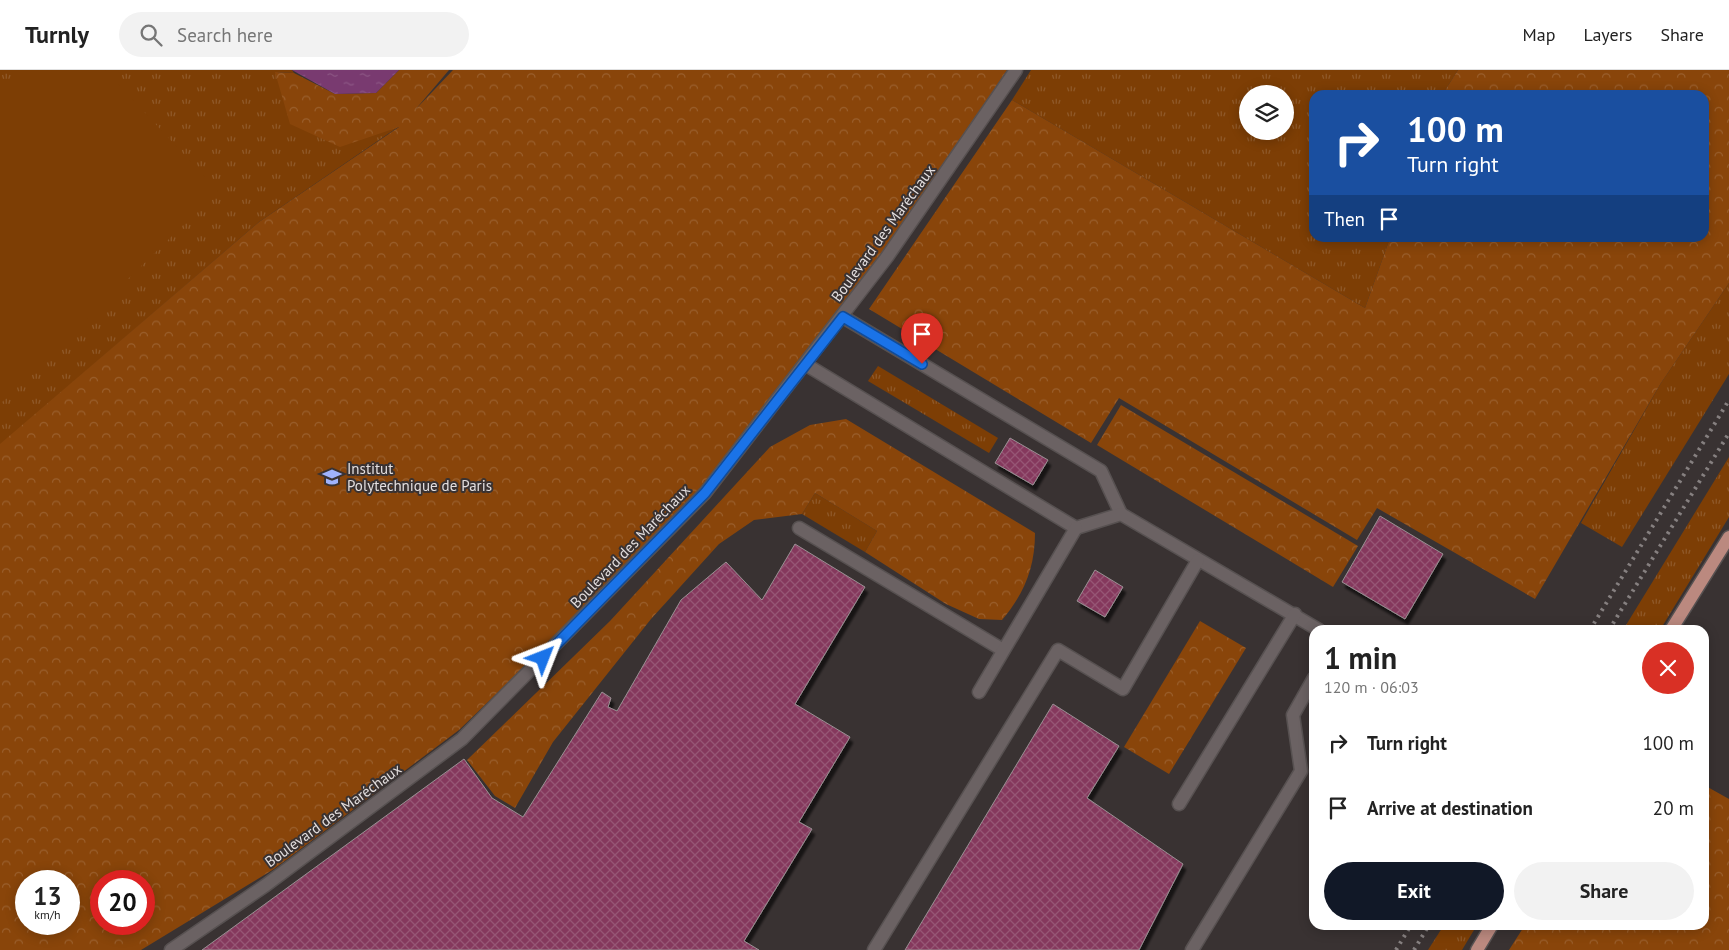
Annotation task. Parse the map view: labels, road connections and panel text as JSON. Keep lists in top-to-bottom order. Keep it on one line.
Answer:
{"streets":{"lane":["Boulevard des Maréchaux"]},"places":{"school or university":["Institut Polytechnique de Paris"]},"page":{"header":"Turnly","search":"Search here","nav":["Map","Layers","Share"],"turn":["100 m","Turn right"],"then":"Then","heading":["1 min","120 m · 06:03"],"list":[{"name":"Turn right","value":"100 m"},{"name":"Arrive at destination","value":"20 m"}],"buttons":["Exit","Share"],"speed":"13 km/h","limit":"20"}}
